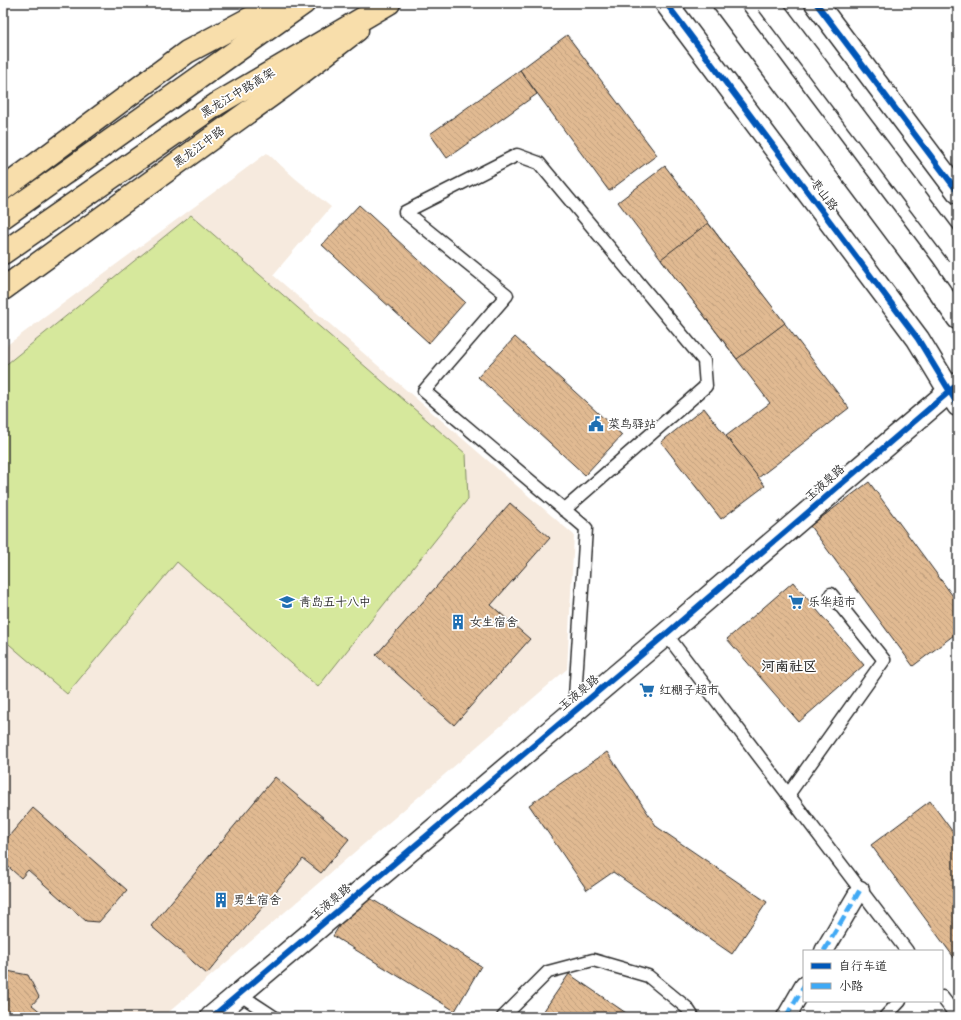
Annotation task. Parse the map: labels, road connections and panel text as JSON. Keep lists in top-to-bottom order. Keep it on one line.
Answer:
{"streets":{"main road":["黑龙江中路高架","黑龙江中路"],"street":["枣山路","玉液泉路"]},"crossings":[["枣山路","玉液泉路"]],"districts":["河南社区"],"places":{"public building":["菜鸟驿站"],"school or university":["青岛五十八中"],"supermarket":["乐华超市","红棚子超市"],"building":["女生宿舍","男生宿舍"]},"legend":["自行车道","小路"]}
